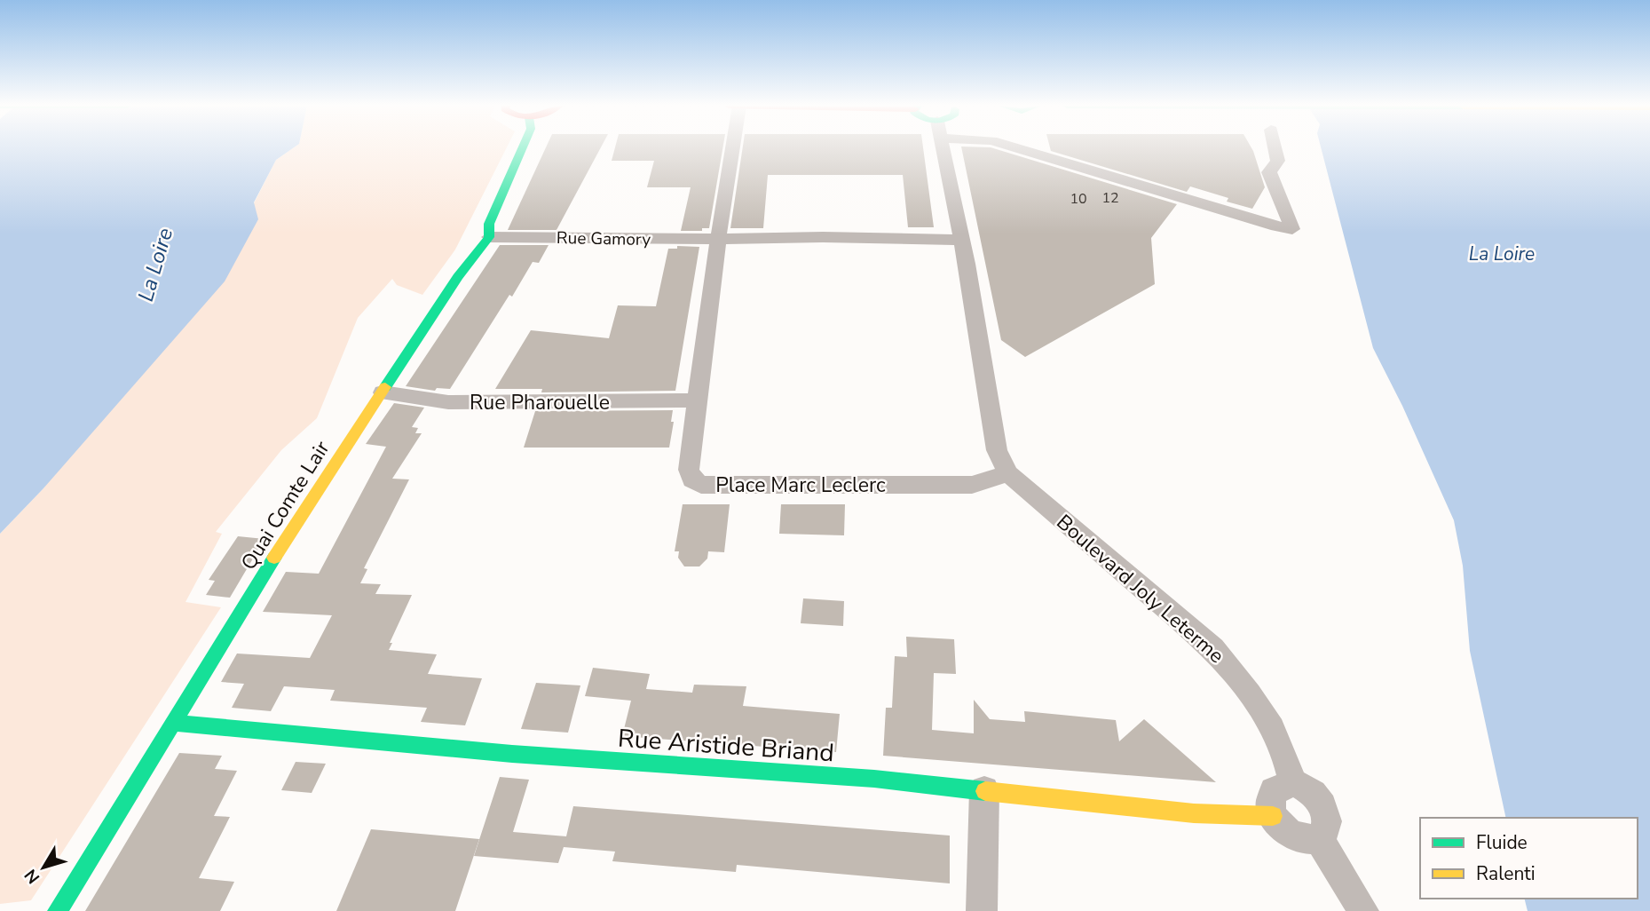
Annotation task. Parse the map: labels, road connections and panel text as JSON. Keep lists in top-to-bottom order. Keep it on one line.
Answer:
{"streets":{"street":["Rue Gamory","Rue Pharouelle","Place Marc Leclerc","Quai Comte Lair","Boulevard Joly Leterme","Rue Aristide Briand"]},"crossings":[["Rue Gamory","Place Marc Leclerc"],["Rue Gamory","Quai Comte Lair"],["Rue Pharouelle","Place Marc Leclerc"],["Rue Pharouelle","Quai Comte Lair"],["Place Marc Leclerc","Boulevard Joly Leterme"],["Quai Comte Lair","Rue Aristide Briand"],["Boulevard Joly Leterme","Rue Aristide Briand"]],"water":["La Loire"],"house_numbers":["12","10"],"legend":["Fluide","Ralenti"],"north":"bottom left"}
